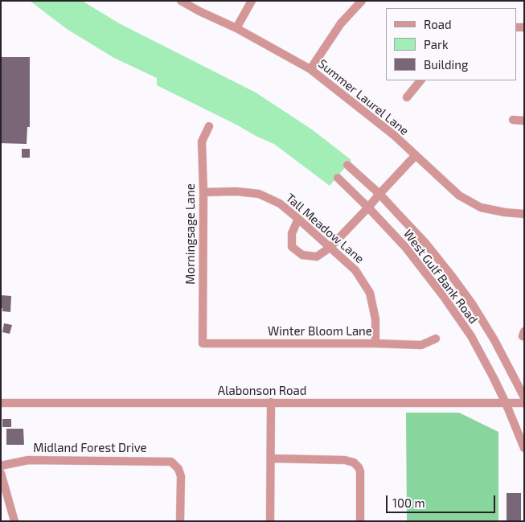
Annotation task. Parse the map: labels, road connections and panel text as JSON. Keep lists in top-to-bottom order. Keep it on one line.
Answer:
{"streets":{"street":["Summer Laurel Lane","Tall Meadow Lane","Morningsage Lane","West Gulf Bank Road","Winter Bloom Lane","Alabonson Road","Midland Forest Drive"]},"crossings":[["Tall Meadow Lane","Morningsage Lane"],["Tall Meadow Lane","Winter Bloom Lane"],["Morningsage Lane","Winter Bloom Lane"],["West Gulf Bank Road","Alabonson Road"]],"legend":["Road","Park","Building"],"scale_bar":"100 m"}
